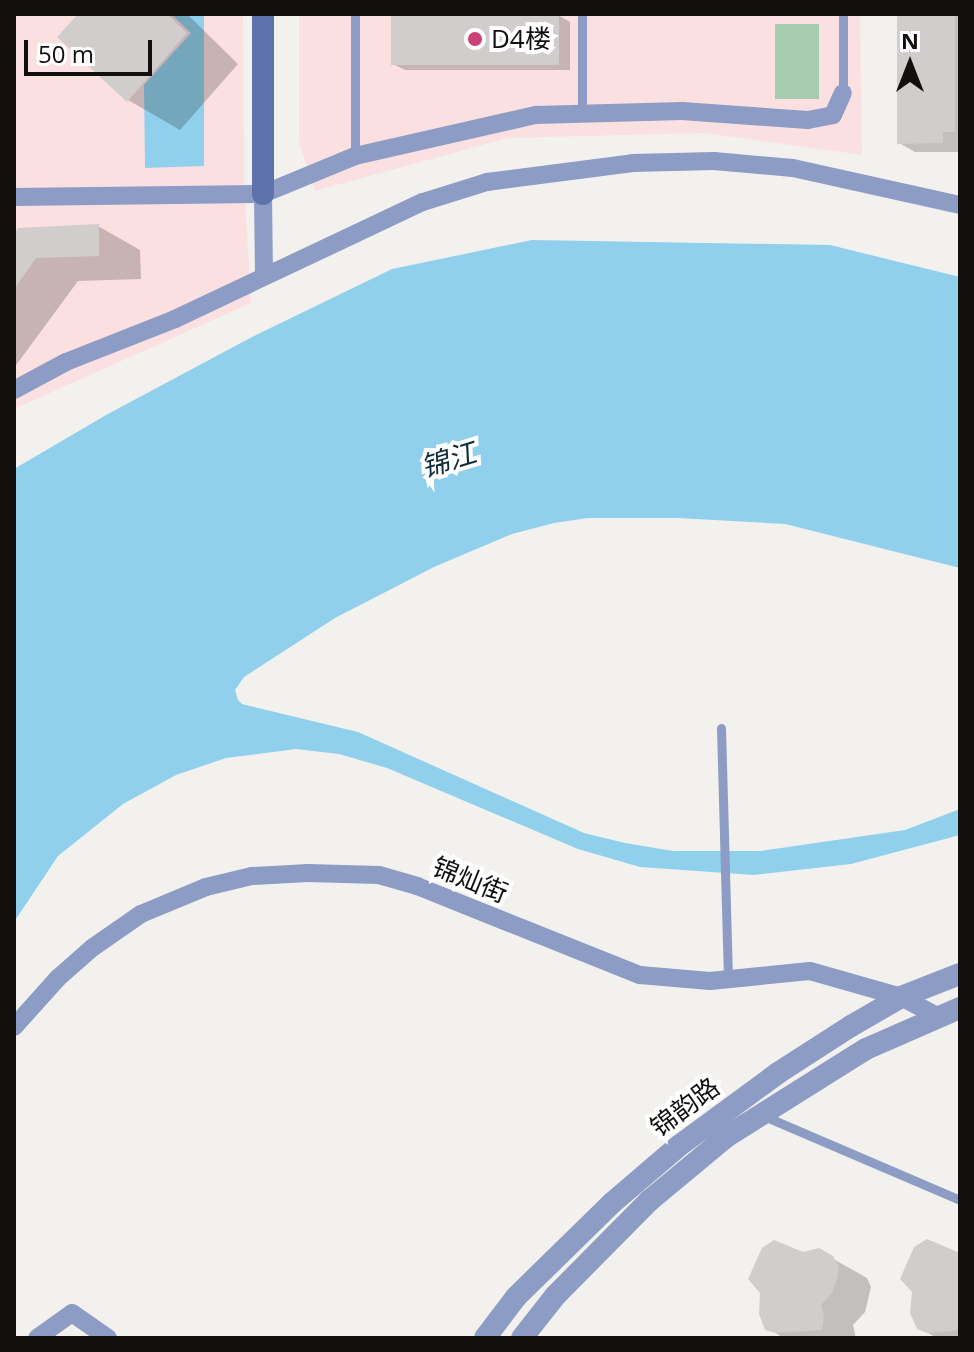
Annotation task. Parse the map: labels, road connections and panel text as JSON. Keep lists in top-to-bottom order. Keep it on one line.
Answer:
{"streets":{"street":["锦灿街","锦韵路"]},"crossings":[["锦灿街","锦韵路"]],"water":["锦江"],"places":["D4楼"],"scale_bar":"50 m","north":"top"}
